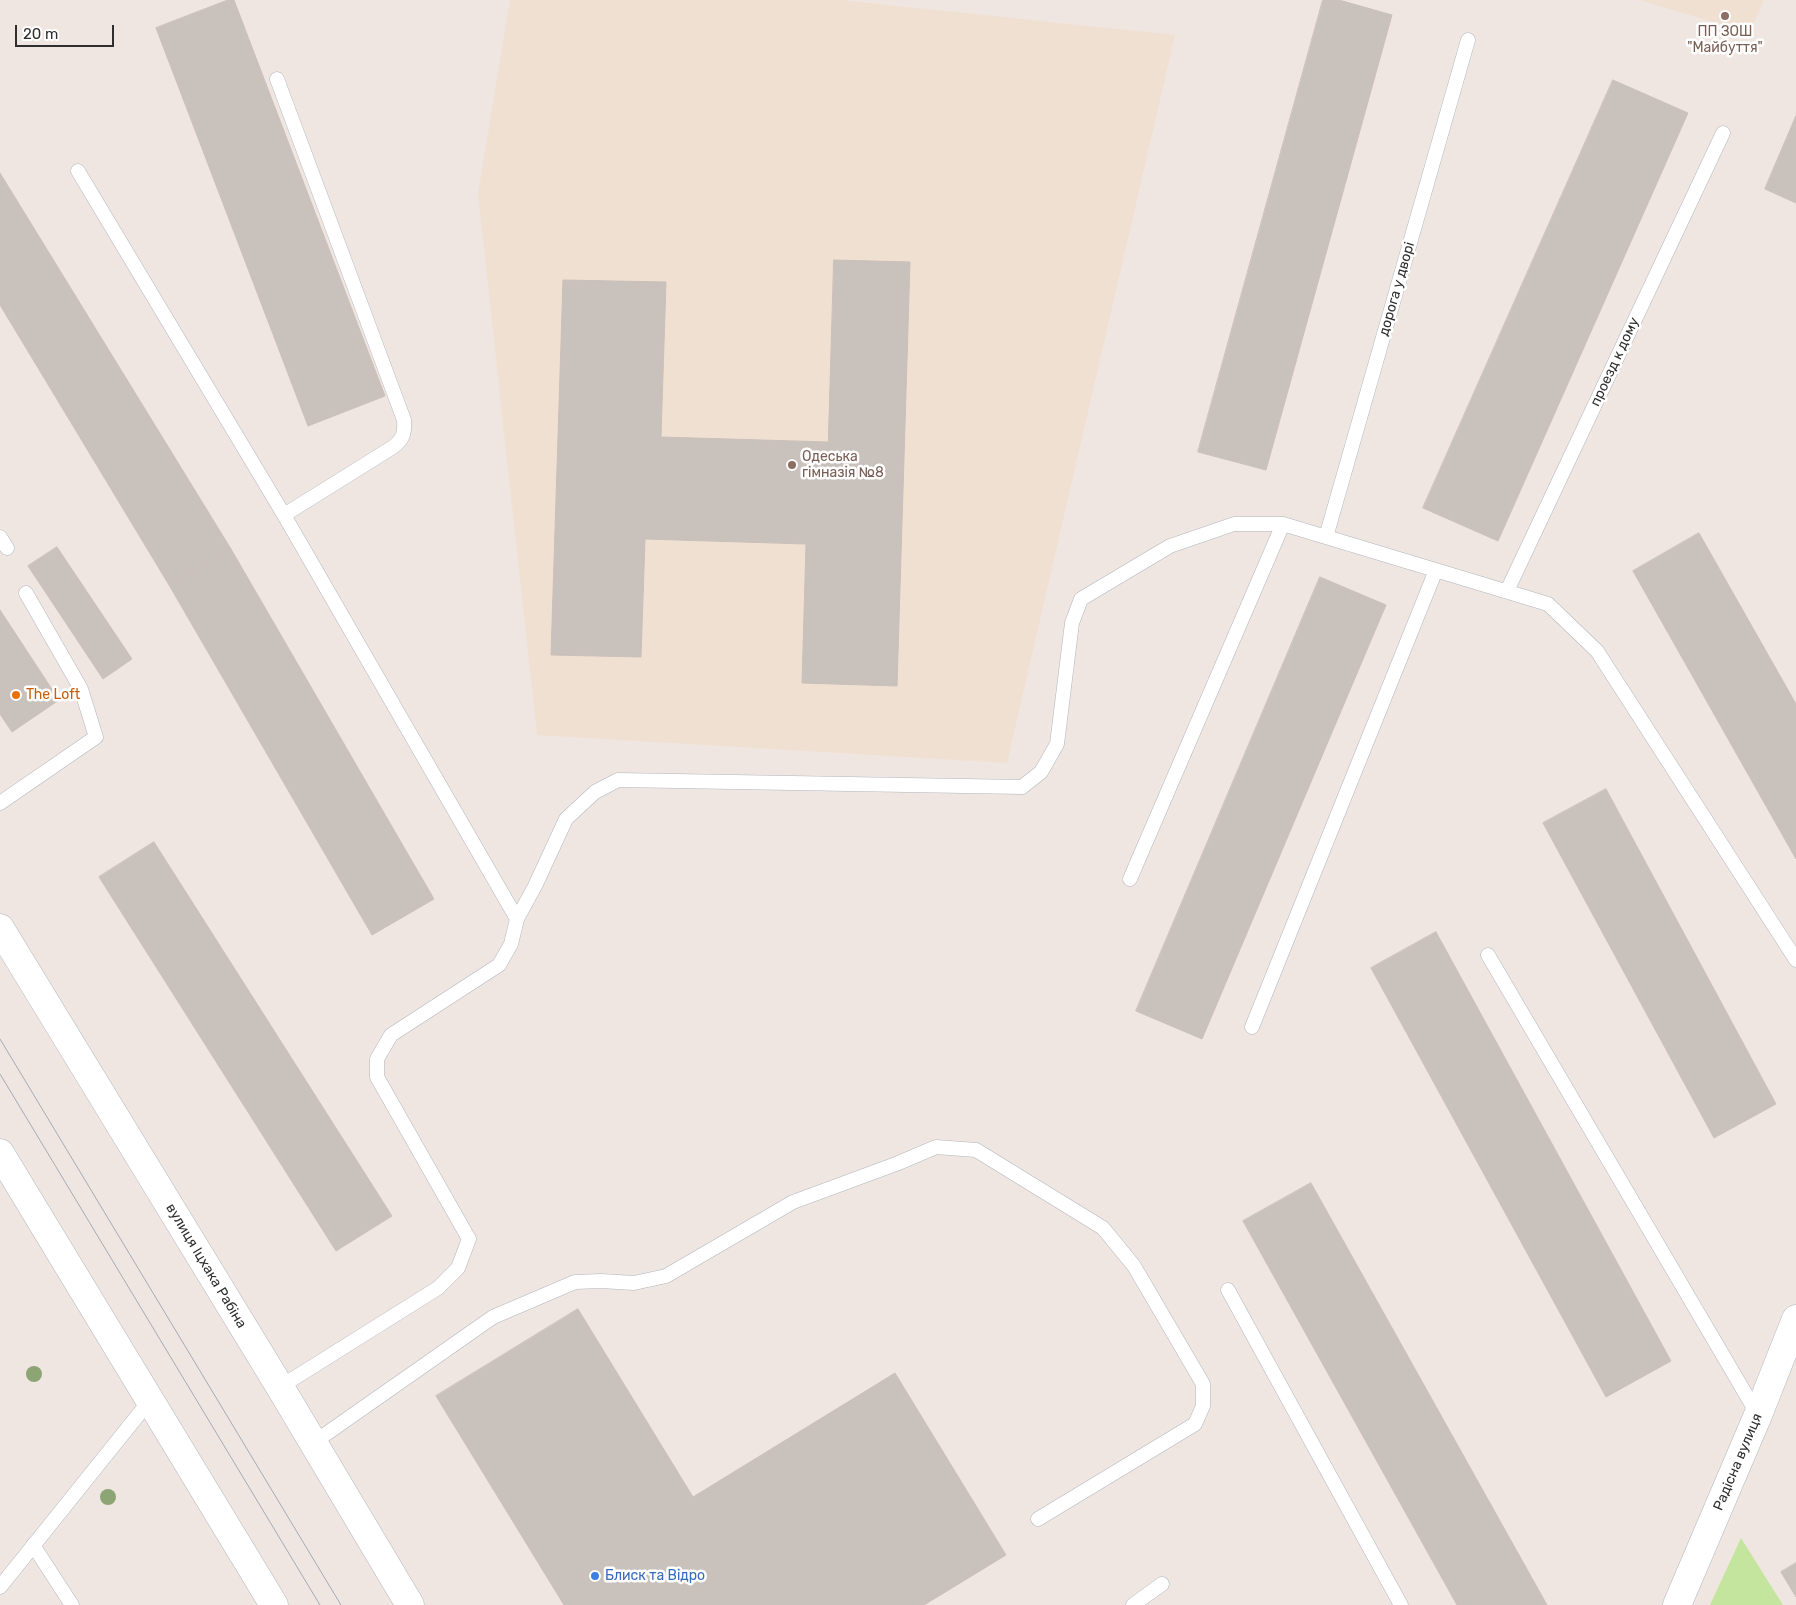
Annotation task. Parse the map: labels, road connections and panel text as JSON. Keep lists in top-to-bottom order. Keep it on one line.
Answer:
{"streets":{"main road":["вулиця Іцхака Рабіна","Радісна вулиця"],"lane":["дорога у дворі","проезд к дому"]},"places":["ПП ЗОШ \"Майбуття\"","Одеська гімназія №8","The Loft","Блиск та Відро"],"scale_bar":"20 m"}
